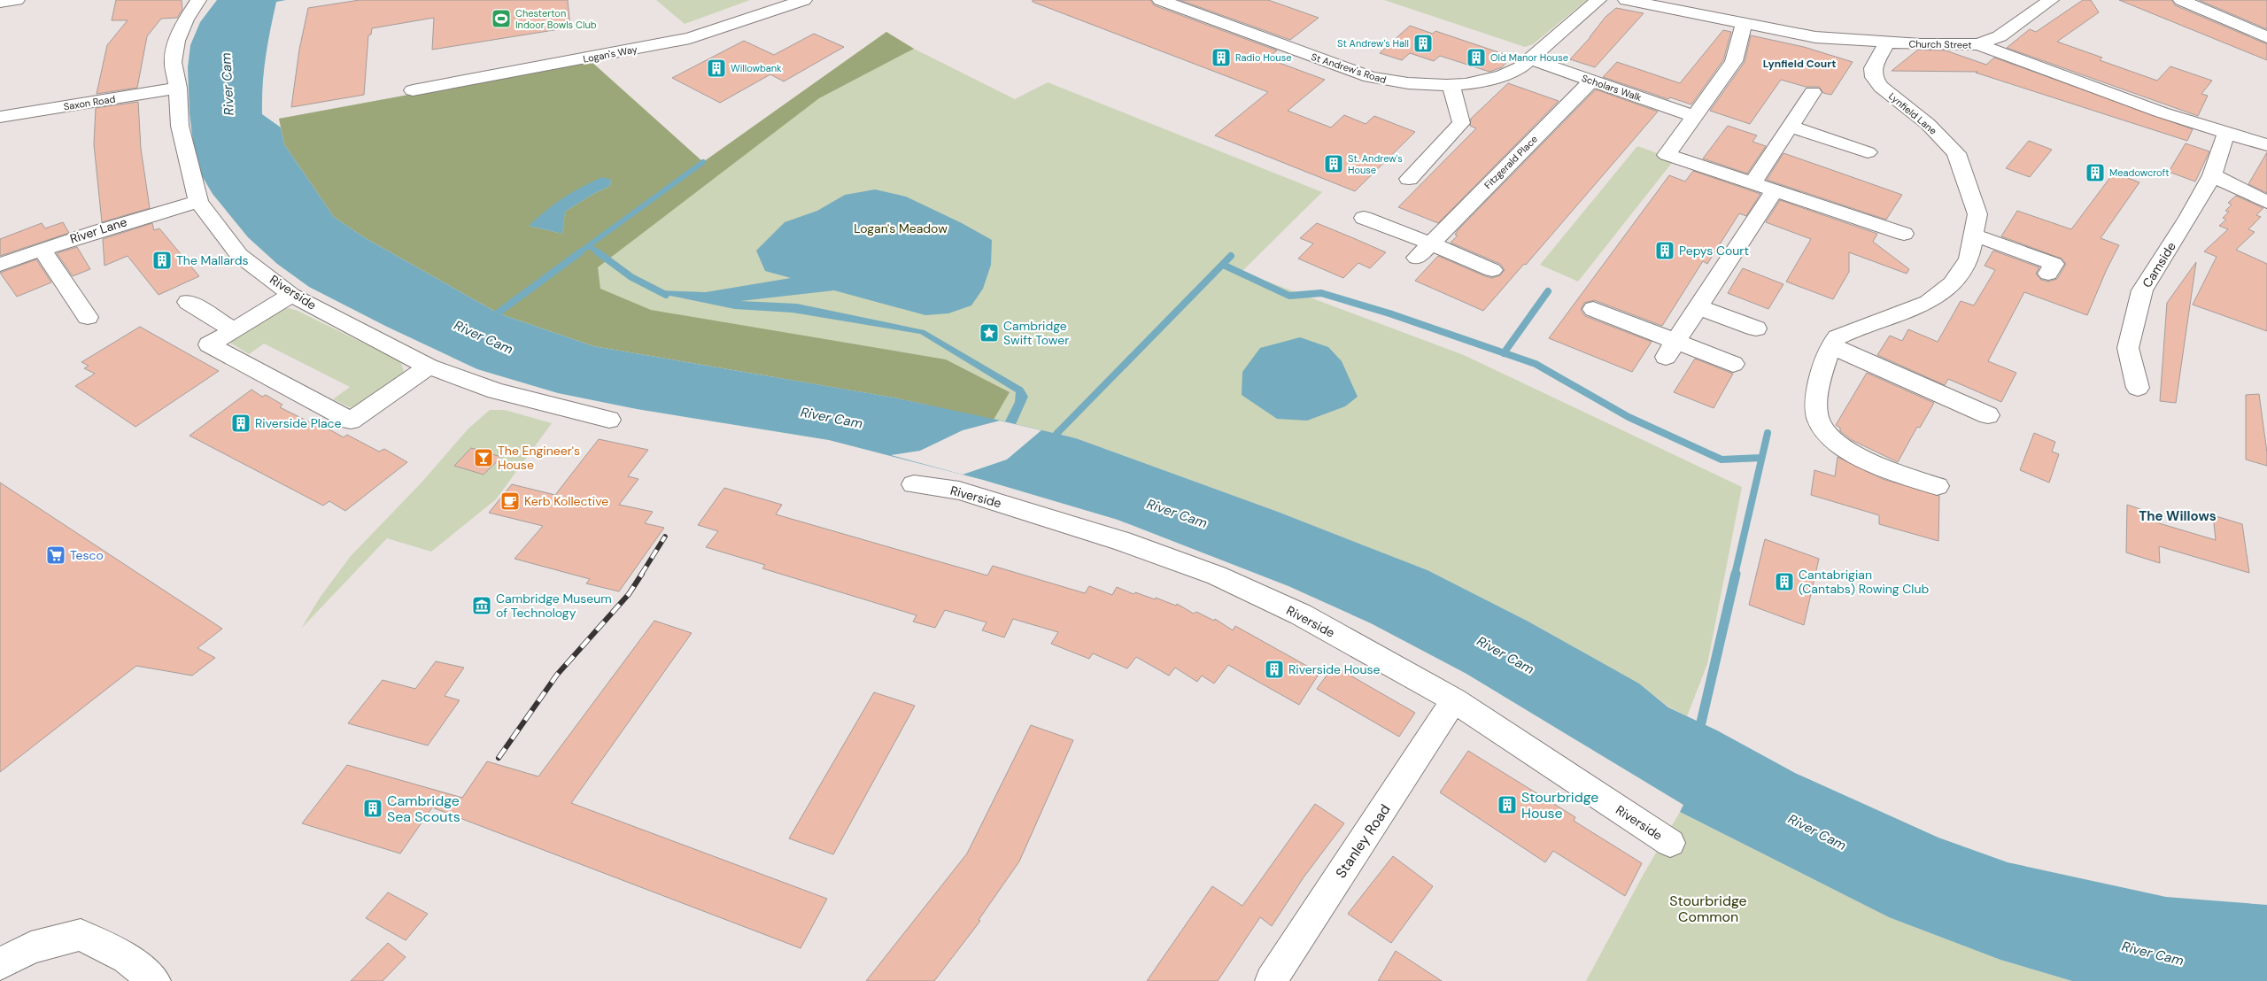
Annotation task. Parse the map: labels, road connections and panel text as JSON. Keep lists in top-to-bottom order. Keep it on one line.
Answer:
{"streets":{"street":["Church Street","Logan's Way","St Andrew's Road","Scholars Walk","Saxon Road","Lynfield Lane","Fitzgerald Place","River Lane","Camside","Riverside","Stanley Road"]},"crossings":[["Church Street","Lynfield Lane"],["Church Street","Camside"],["St Andrew's Road","Scholars Walk"],["Scholars Walk","Fitzgerald Place"],["Saxon Road","Riverside"],["River Lane","Riverside"],["Riverside","Stanley Road"]],"districts":["Lynfield Court","The Willows"],"water":["River Cam"],"parks":["Logan's Meadow","Stourbridge Common"],"places":{"sports":["Chesterton Indoor Bowls Club"],"building":["St Andrew's Hall","Radio House","Old Manor House","Willowbank","St. Andrew's House","Meadowcroft","Pepys Court","The Mallards","Riverside Place","Cantabrigian (Cantabs) Rowing Club","Riverside House","Stourbridge House","Cambridge Sea Scouts"],"place":["Cambridge Swift Tower"],"bar":["The Engineer's House"],"cafe":["Kerb Kollective"],"supermarket":["Tesco"],"museum":["Cambridge Museum of Technology"]}}
